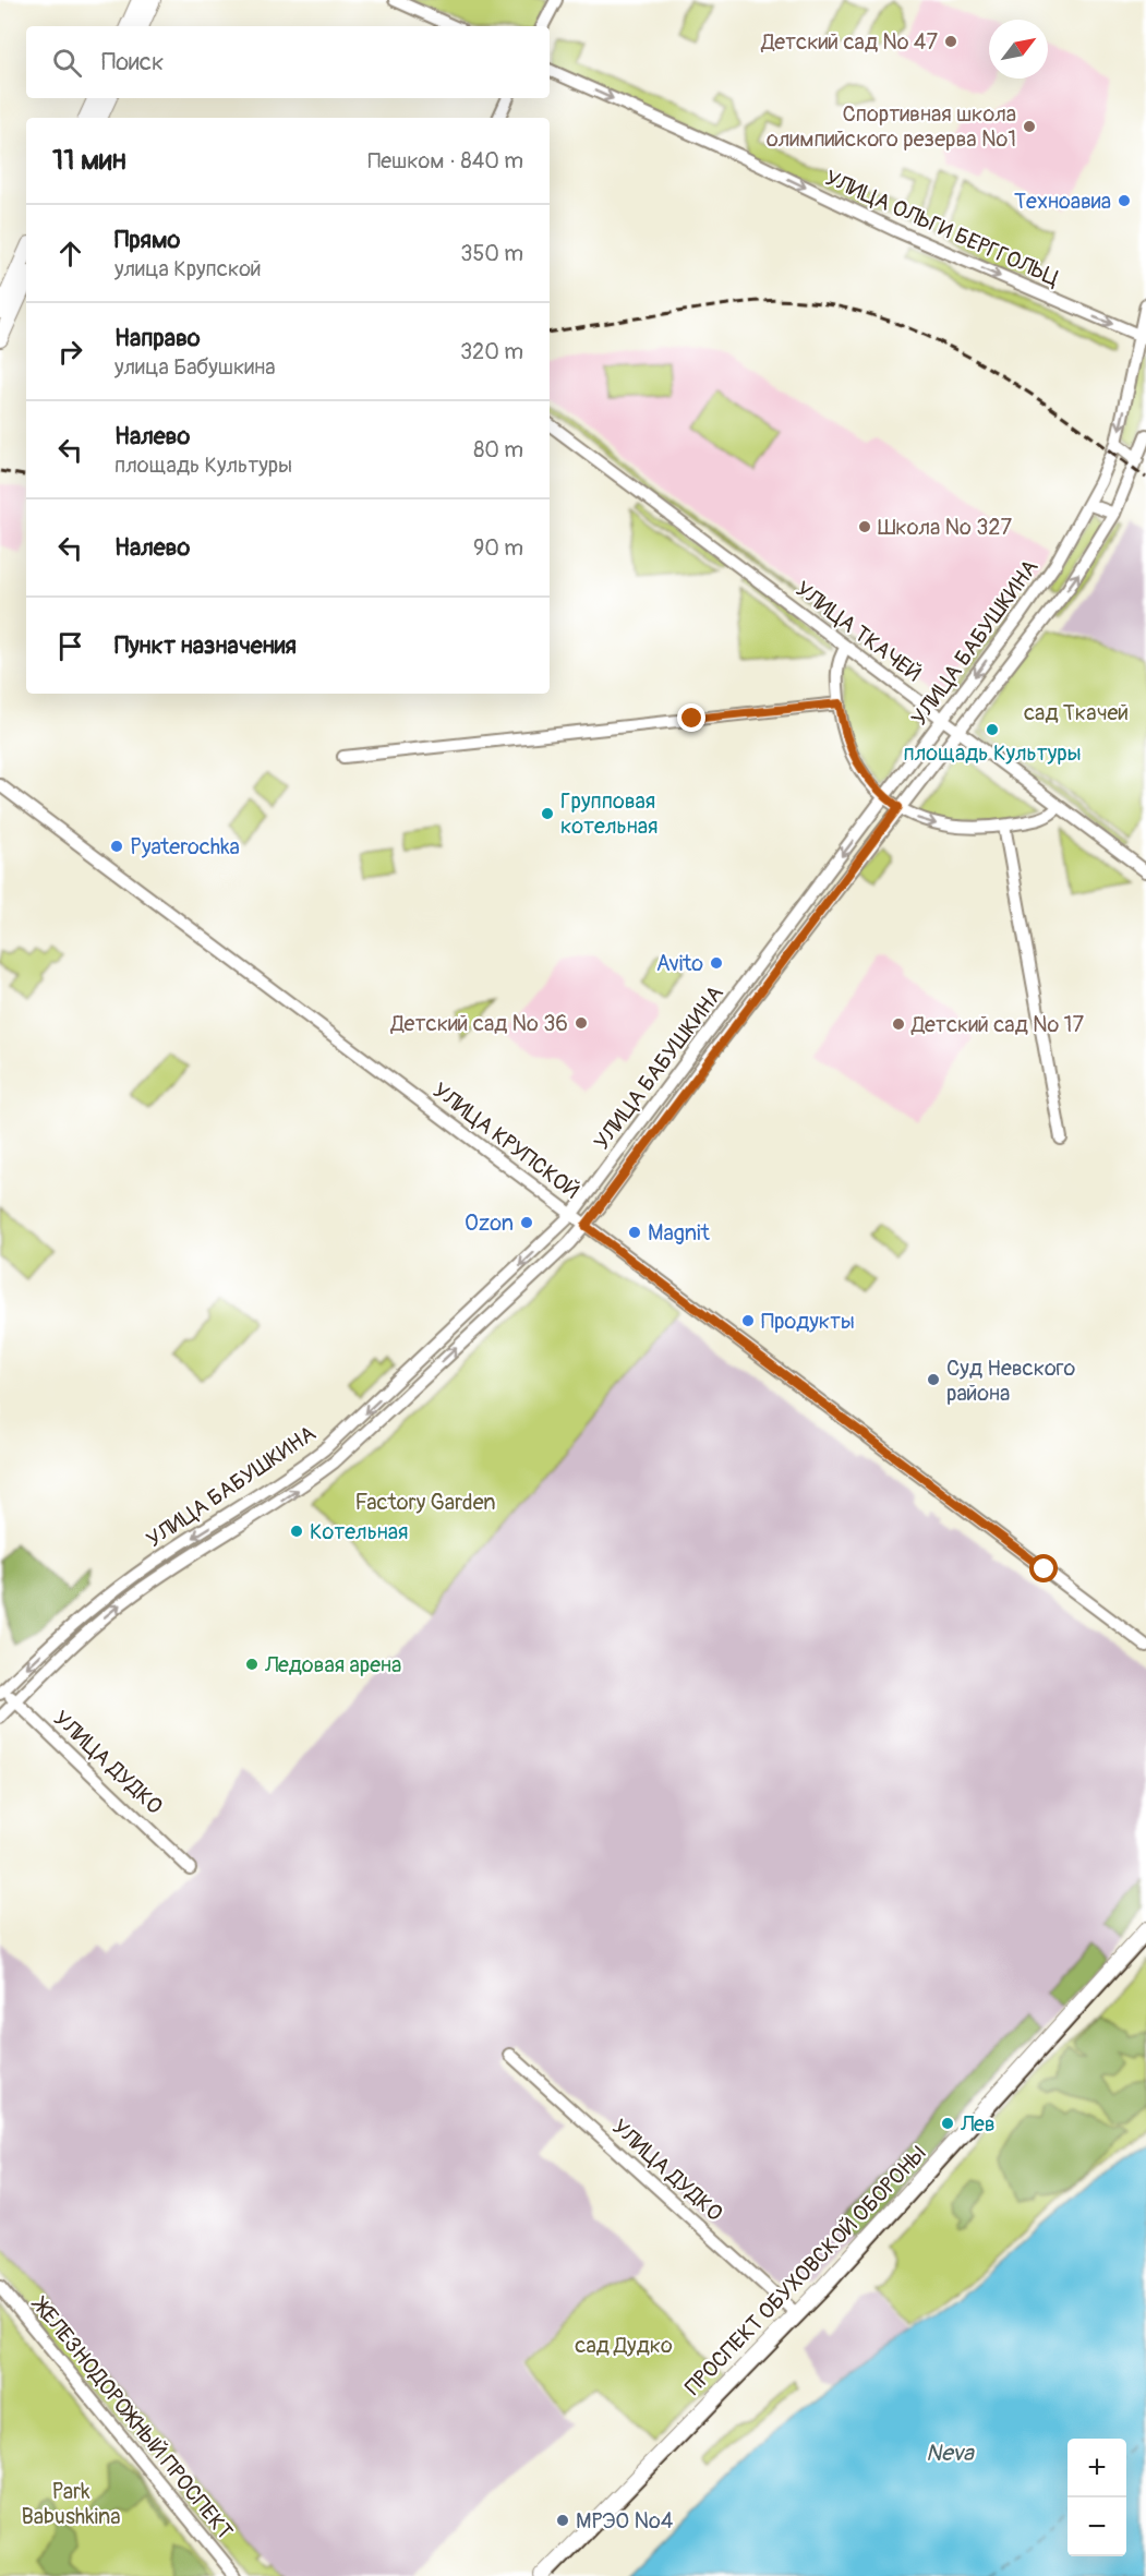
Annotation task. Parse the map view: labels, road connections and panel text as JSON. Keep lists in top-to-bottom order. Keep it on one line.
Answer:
{"streets":{"main road":["ПРОСПЕКТ ОБУХОВСКОЙ ОБОРОНЫ"],"street":["УЛИЦА ОЛЬГИ БЕРГГОЛЬЦ","УЛИЦА ТКАЧЕЙ","УЛИЦА БАБУШКИНА","УЛИЦА КРУПСКОЙ","УЛИЦА ДУДКО","ЖЕЛЕЗНОДОРОЖНЫЙ ПРОСПЕКТ"]},"crossings":[["УЛИЦА ОЛЬГИ БЕРГГОЛЬЦ","УЛИЦА БАБУШКИНА"],["УЛИЦА ТКАЧЕЙ","УЛИЦА БАБУШКИНА"],["УЛИЦА БАБУШКИНА","УЛИЦА КРУПСКОЙ"],["УЛИЦА БАБУШКИНА","УЛИЦА ДУДКО"],["УЛИЦА ДУДКО","ПРОСПЕКТ ОБУХОВСКОЙ ОБОРОНЫ"]],"one_way":["УЛИЦА ОЛЬГИ БЕРГГОЛЬЦ"],"water":["Neva"],"parks":["сад Ткачей","Factory Garden","сад Дудко","Park Babushkina"],"places":["Детский сад № 47","Спортивная школа олимпийского резерва №1","Техноавиа","Школа № 327","площадь Культуры","Групповая котельная","Pyaterochka","Avito","Детский сад № 36","Детский сад № 17","Ozon","Magnit","Продукты","Суд Невского района","Котельная","Ледовая арена","Лев","МРЭО №4"],"north":"top right","page":{"search":"Поиск","heading":["11 мин","Пешком · 840 m"],"list":[["Прямо","улица Крупской","350 m"],["Направо","улица Бабушкина","320 m"],["Налево","площадь Культуры","80 m"],["Налево","90 m"],"Пункт назначения"],"map_buttons":["+","−"]}}
